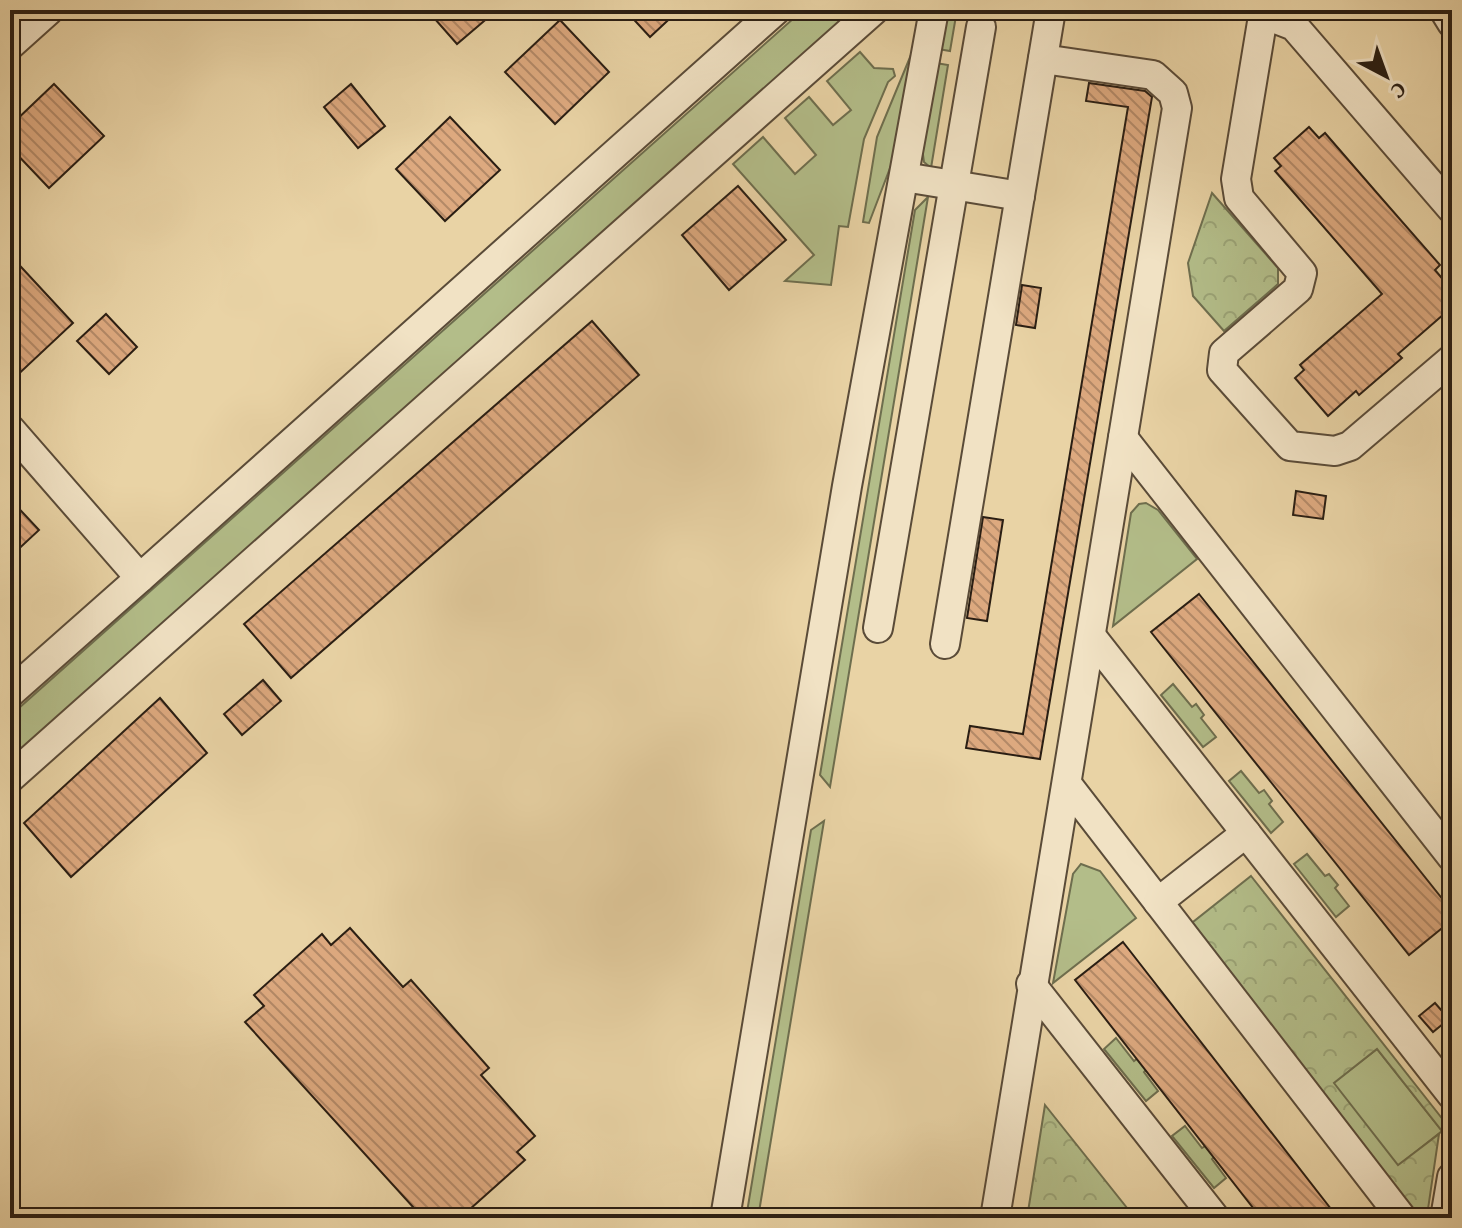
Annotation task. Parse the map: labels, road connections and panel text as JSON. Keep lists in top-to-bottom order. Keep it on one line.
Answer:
{"north":"bottom right"}
